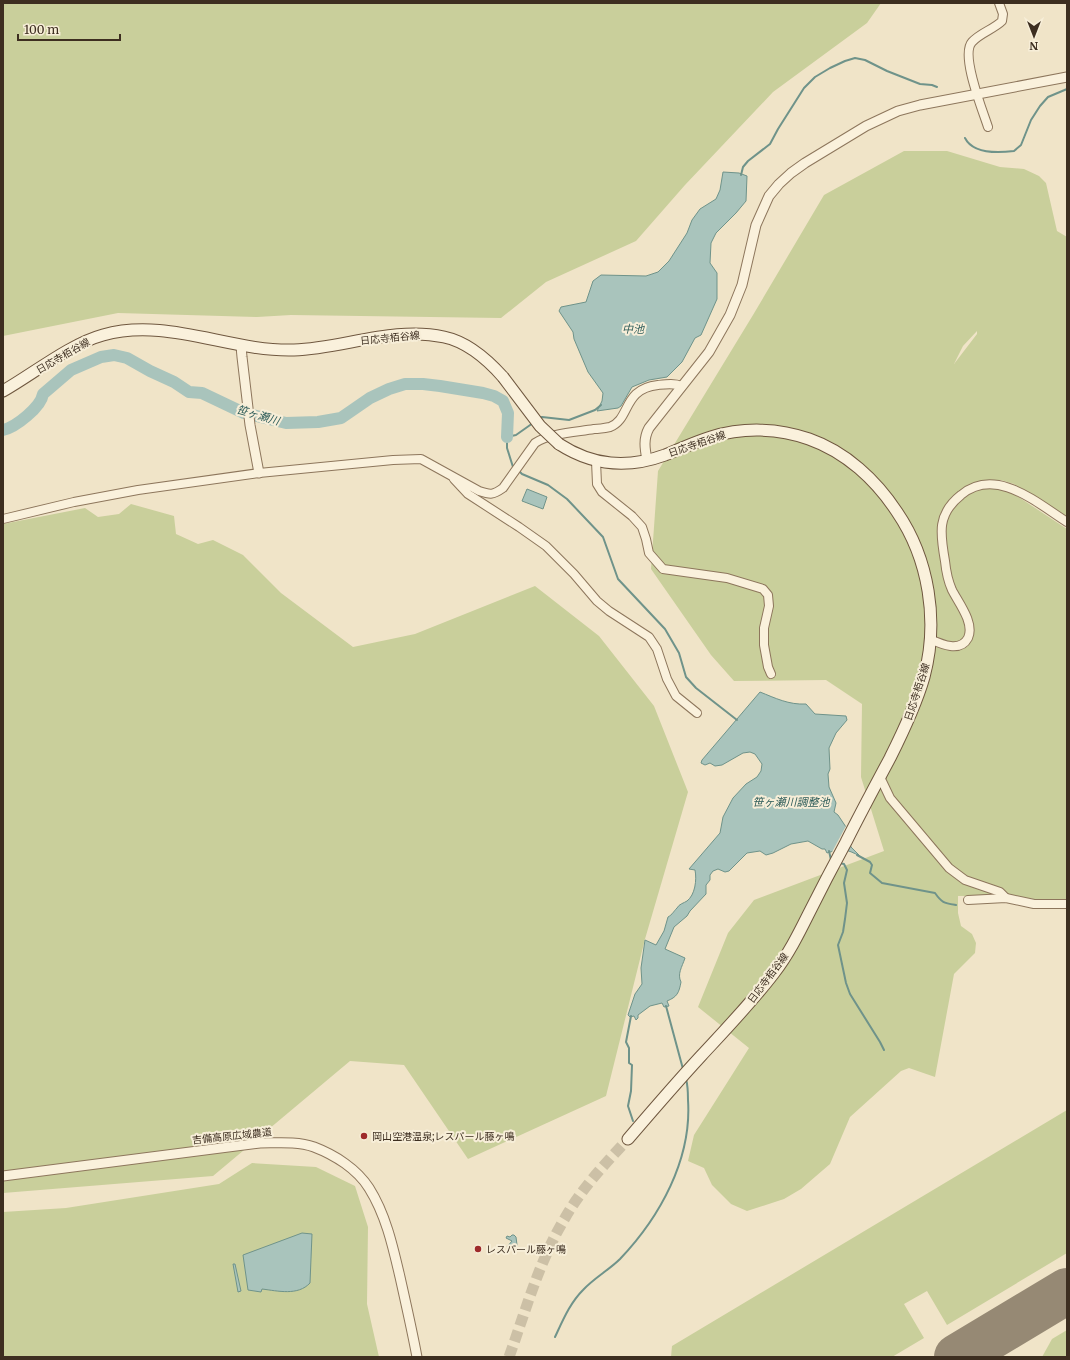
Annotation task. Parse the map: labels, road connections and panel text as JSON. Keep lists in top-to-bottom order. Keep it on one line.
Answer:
{"streets":{"main road":["日応寺栢谷線"],"street":["吉備高原広域農道"]},"water":["中池","笹ヶ瀬川","笹ヶ瀬川調整池"],"places":["岡山空港温泉;レスパール藤ヶ鳴","レスパール藤ヶ鳴"],"scale_bar":"100 m","north":"bottom"}
